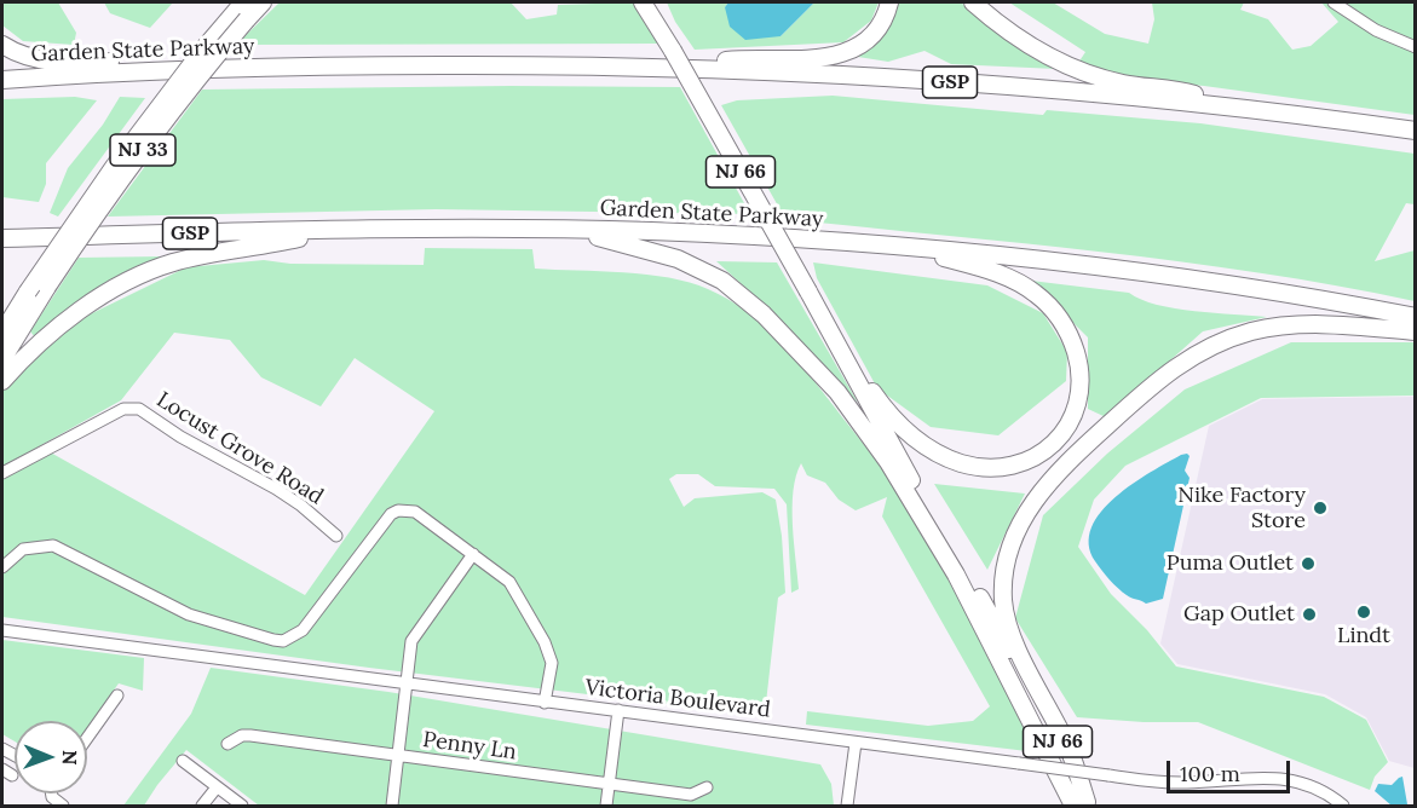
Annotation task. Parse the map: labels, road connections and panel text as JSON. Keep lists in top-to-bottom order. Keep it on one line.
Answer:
{"streets":{"highway":["Garden State Parkway","GSP","NJ 33","NJ 66"],"street":["Locust Grove Road","Victoria Boulevard","Penny Ln"]},"crossings":[["Garden State Parkway","NJ 66"]],"places":["Nike Factory Store","Puma Outlet","Lindt","Gap Outlet"],"scale_bar":"100 m","north":"right"}
